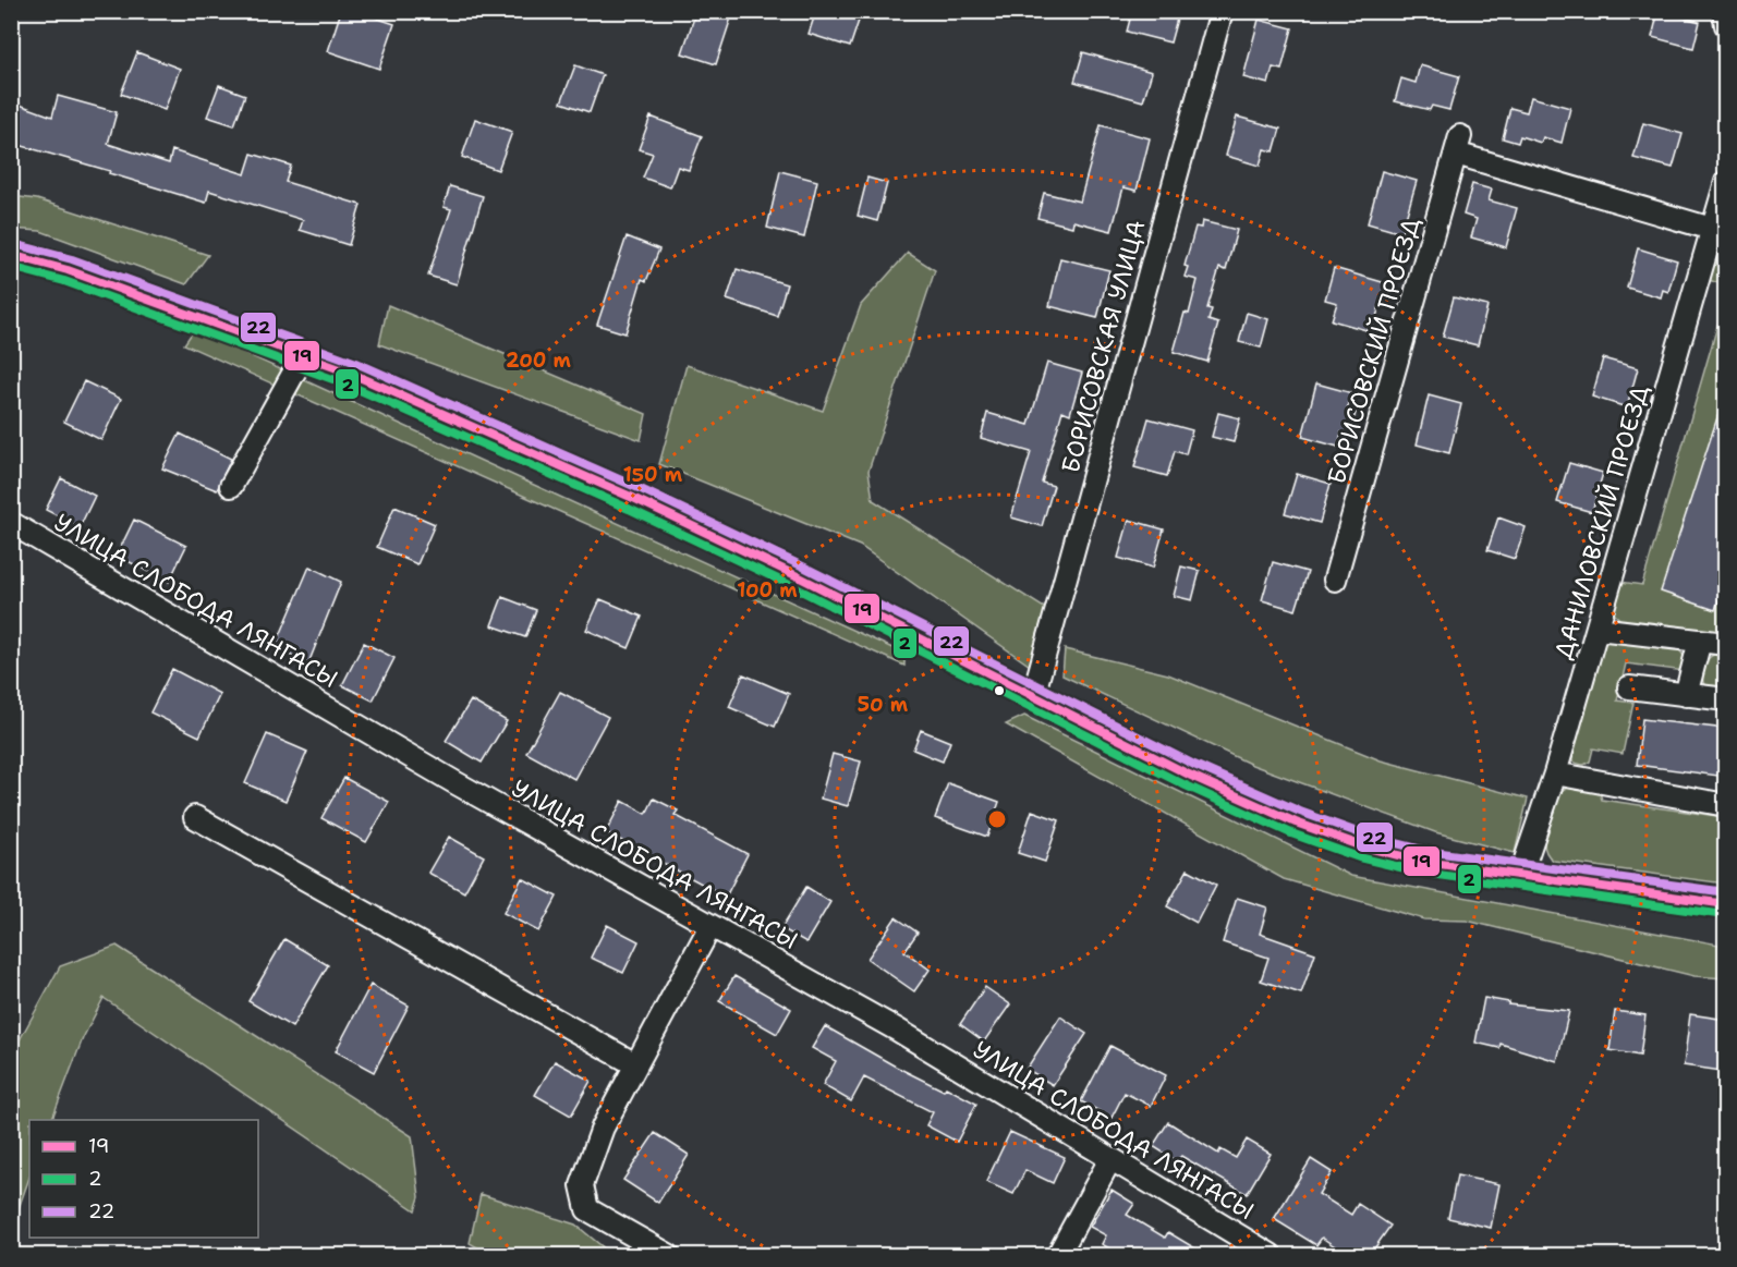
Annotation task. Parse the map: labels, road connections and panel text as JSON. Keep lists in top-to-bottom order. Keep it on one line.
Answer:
{"streets":{"street":["БОРИСОВСКАЯ УЛИЦА","БОРИСОВСКИЙ ПРОЕЗД","ДАНИЛОВСКИЙ ПРОЕЗД","УЛИЦА СЛОБОДА ЛЯНГАСЫ"]},"crossings":[["БОРИСОВСКИЙ ПРОЕЗД","ДАНИЛОВСКИЙ ПРОЕЗД"]],"lines":["transit line 22","transit line 19","transit line 2"],"legend":["19","2","22"],"rings":["200 m","150 m","100 m","50 m"]}
